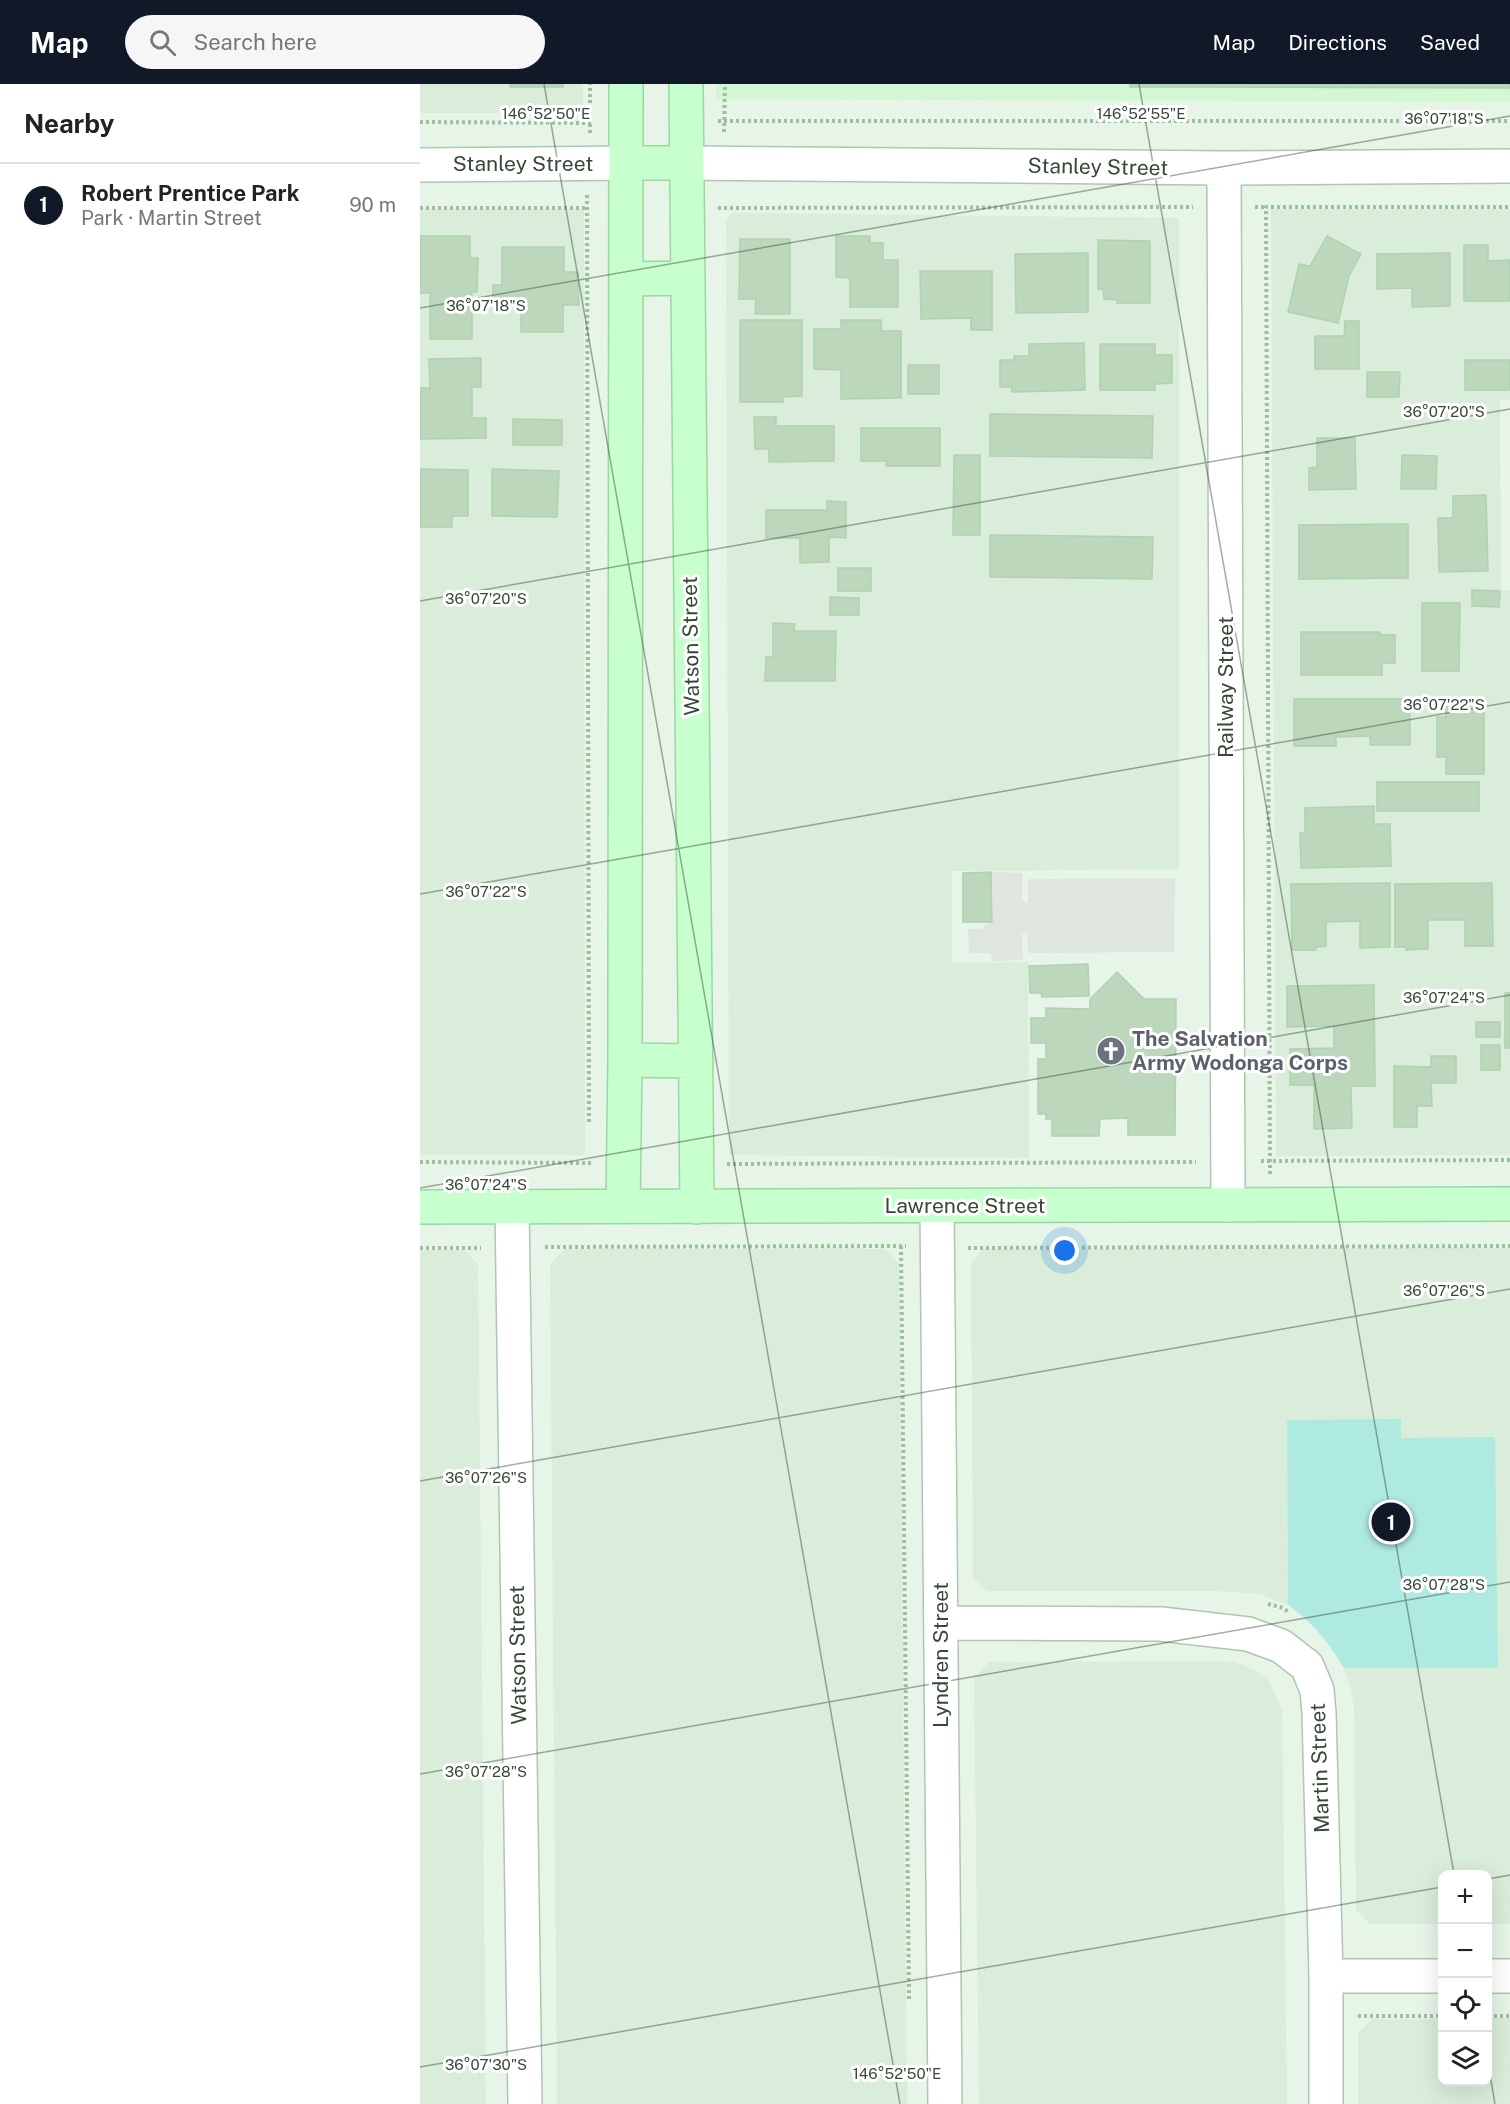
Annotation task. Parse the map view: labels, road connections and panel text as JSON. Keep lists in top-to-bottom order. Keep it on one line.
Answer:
{"streets":{"street":["Stanley Street","Watson Street","Railway Street","Lawrence Street","Lyndren Street","Martin Street"]},"crossings":[["Stanley Street","Watson Street"],["Stanley Street","Railway Street"],["Watson Street","Lawrence Street"],["Railway Street","Lawrence Street"],["Lawrence Street","Lyndren Street"],["Lyndren Street","Martin Street"]],"places":{"church":["The Salvation Army Wodonga Corps"]},"page":{"header":"Map","search":"Search here","nav":["Map","Directions","Saved"],"heading":"Nearby","list":[{"mark":"1","name":"Robert Prentice Park","note":"Park · Martin Street","value":"90 m"}],"pins":"1","map_buttons":["+","−"]},"coordinates":["146°52'50\"E","146°52'55\"E","36°07'18\"S","36°07'20\"S","36°07'22\"S","36°07'24\"S","36°07'26\"S","36°07'28\"S","36°07'30\"S"]}
